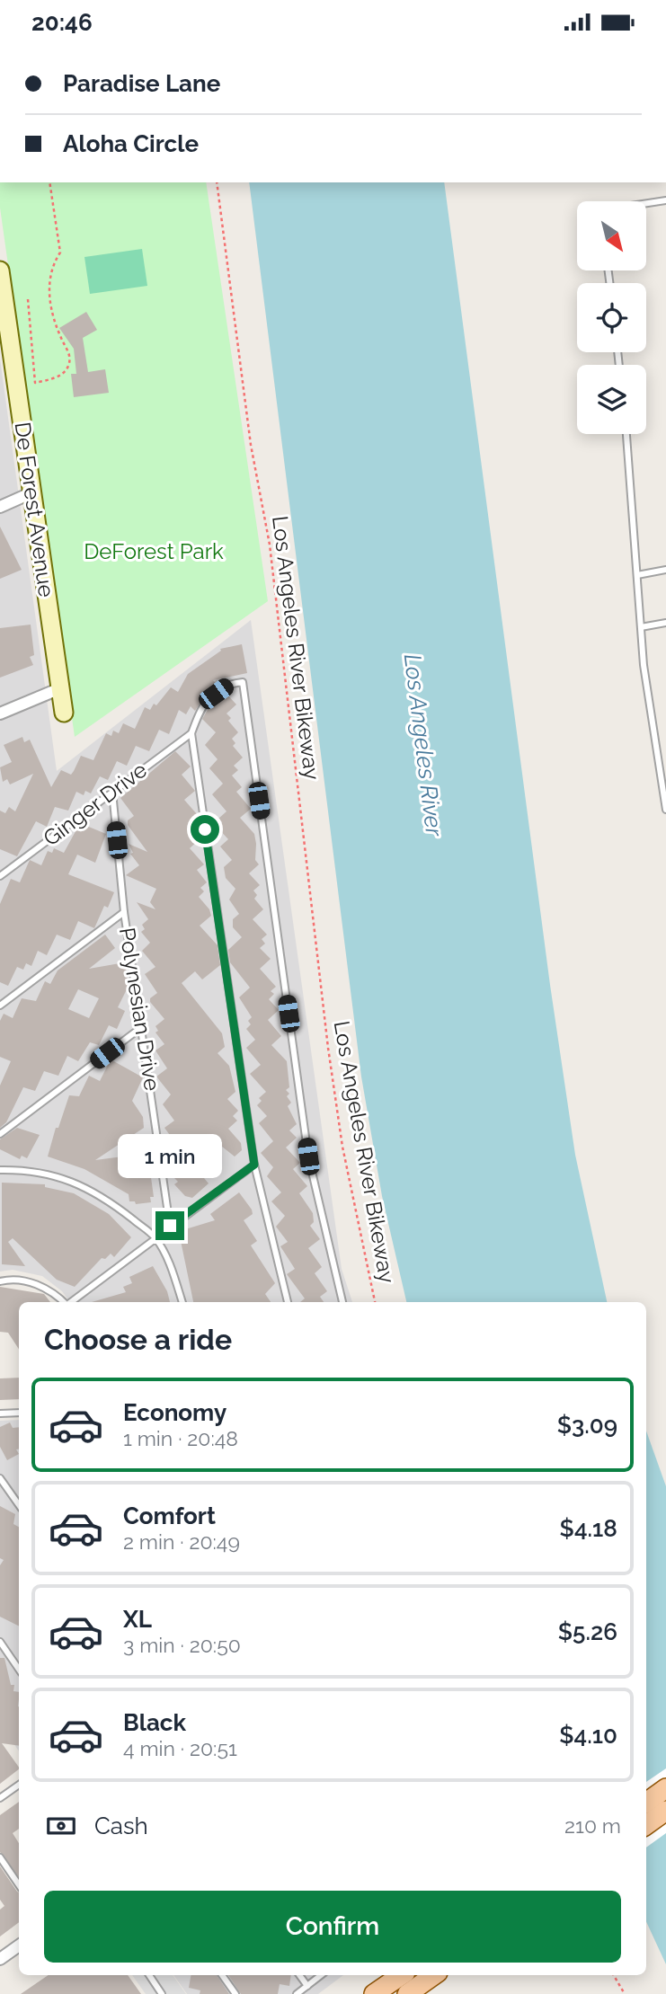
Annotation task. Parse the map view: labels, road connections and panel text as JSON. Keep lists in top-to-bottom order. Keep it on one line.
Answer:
{"streets":{"street":["De Forest Avenue"],"lane":["Ginger Drive","Polynesian Drive"],"path":["Los Angeles River Bikeway"]},"crossings":[["Ginger Drive","Polynesian Drive"]],"water":["Los Angeles River"],"parks":["DeForest Park"],"north":"bottom right","page":{"status":"20:46","banner":["Paradise Lane","Aloha Circle"],"bubble":"1 min","heading":"Choose a ride","list":[{"name":"Economy","note":"1 min · 20:48","value":"$3.09"},{"name":"Comfort","note":"2 min · 20:49","value":"$4.18"},{"name":"XL","note":"3 min · 20:50","value":"$5.26"},{"name":"Black","note":"4 min · 20:51","value":"$4.10"}],"pay":["Cash","210 m"],"buttons":"Confirm"}}
